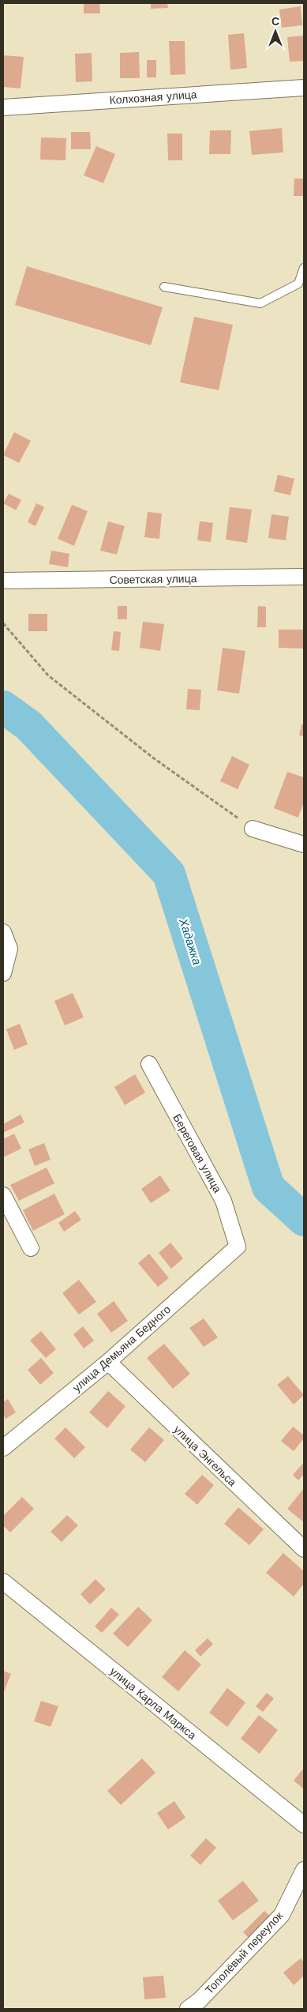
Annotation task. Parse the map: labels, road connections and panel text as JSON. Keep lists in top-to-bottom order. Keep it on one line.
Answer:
{"streets":{"street":["Колхозная улица","Советская улица","Береговая улица","улица Демьяна Бедного","улица Энгельса","улица Карла Маркса","Тополёвый переулок"]},"crossings":[["Береговая улица","улица Демьяна Бедного"],["улица Демьяна Бедного","улица Энгельса"]],"water":["Хадажка"],"north":"top"}
